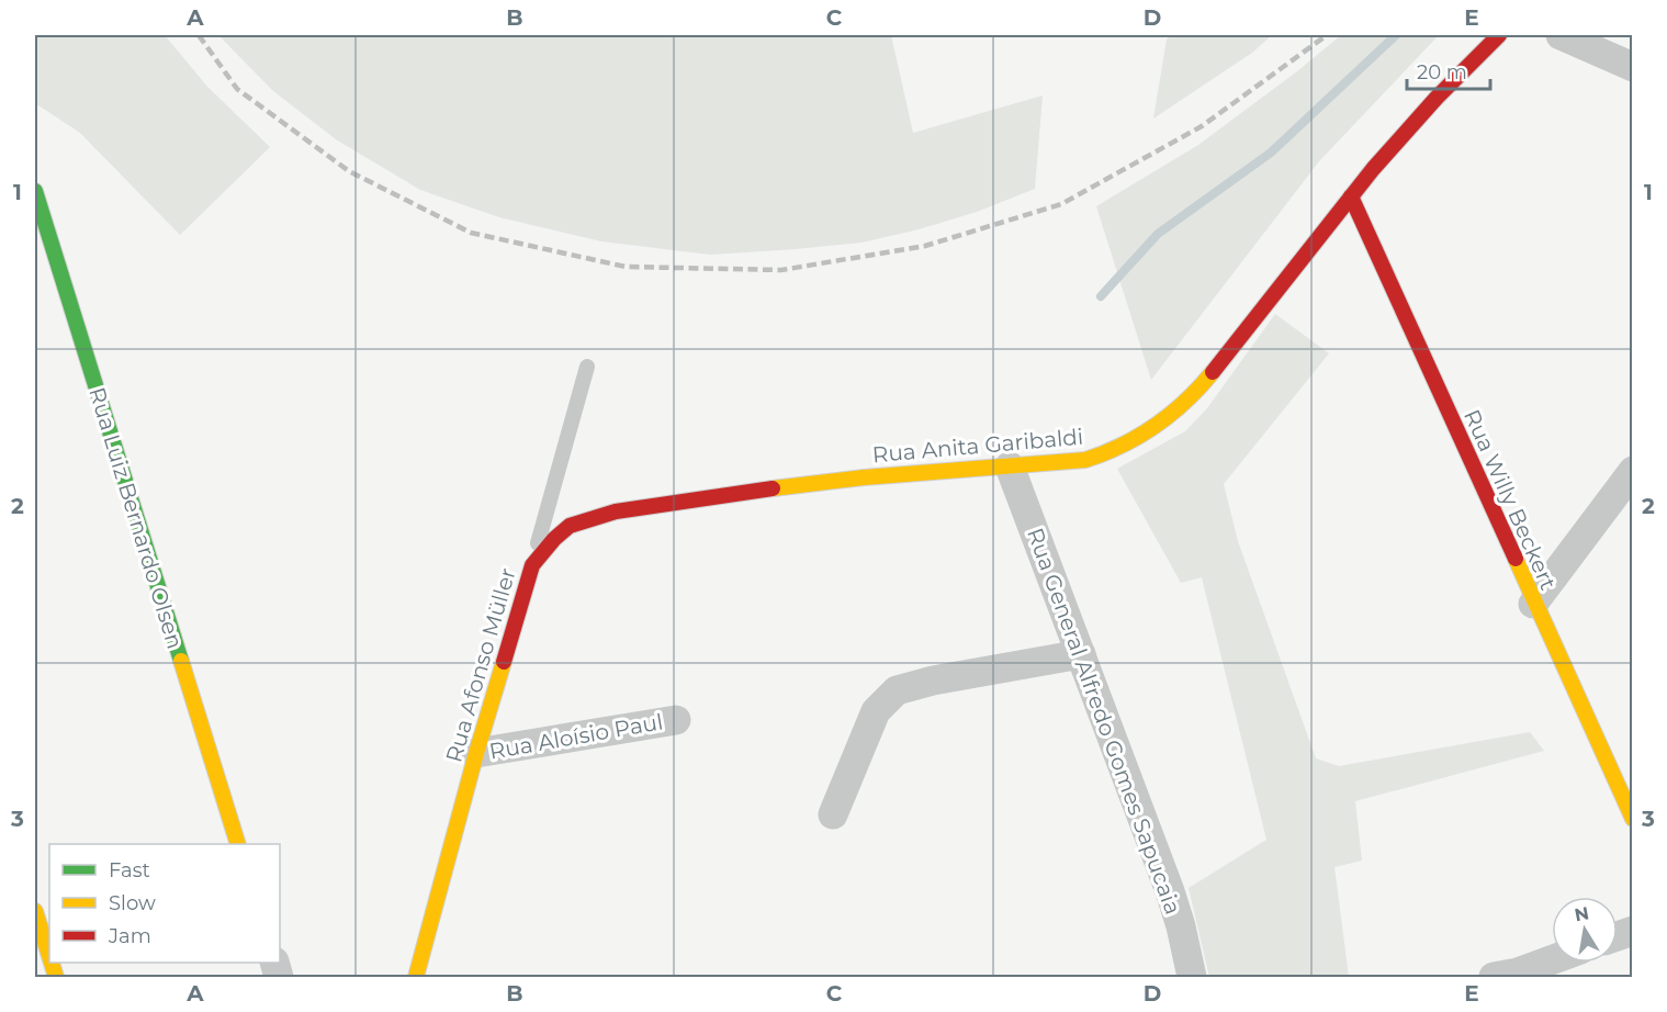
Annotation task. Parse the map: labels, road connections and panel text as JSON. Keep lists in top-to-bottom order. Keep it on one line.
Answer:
{"streets":{"street":["Rua Anita Garibaldi","Rua Willy Beckert","Rua Luiz Bernardo Olsen","Rua Afonso Müller","Rua General Alfredo Gomes Sapucaia","Rua Aloísio Paul"]},"crossings":[["Rua Anita Garibaldi","Rua Willy Beckert"],["Rua Anita Garibaldi","Rua Afonso Müller"],["Rua Anita Garibaldi","Rua General Alfredo Gomes Sapucaia"],["Rua Afonso Müller","Rua Aloísio Paul"]],"legend":["Fast","Slow","Jam"],"scale_bar":"20 m","north":"top","grid":{"columns":["A","B","C","D","E"],"rows":["1","2","3"]}}
